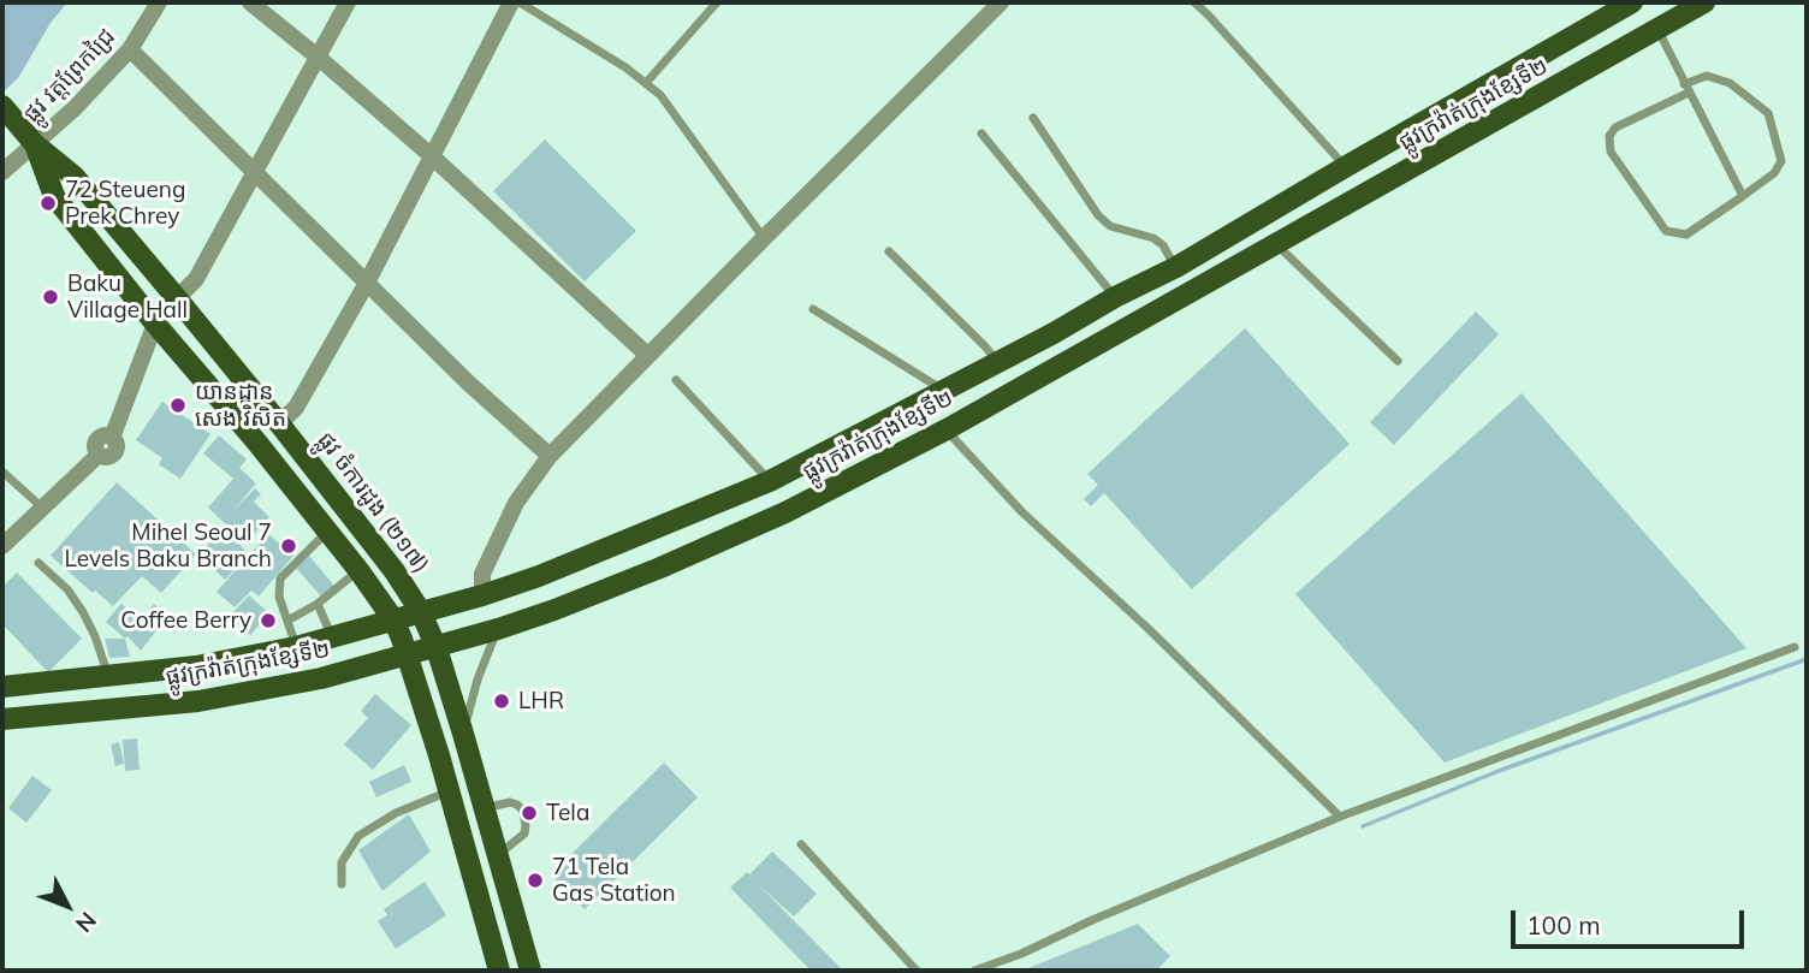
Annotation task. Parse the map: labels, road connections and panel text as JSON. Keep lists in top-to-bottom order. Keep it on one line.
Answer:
{"streets":{"main road":["ផ្លូវក្រវ៉ាត់ក្រុងខ្សែទី២","ផ្លូវ ចំការដូង (២១៧)"],"street":["ផ្លូវ វត្តព្រែកជ្រៃ"]},"crossings":[["ផ្លូវ វត្តព្រែកជ្រៃ","ផ្លូវ ចំការដូង (២១៧)"],["ផ្លូវក្រវ៉ាត់ក្រុងខ្សែទី២","ផ្លូវ ចំការដូង (២១៧)"]],"places":["72 Steueng Prek Chrey","Baku Village Hall","យានដ្ឋាន សេង វិសិត","Mihel Seoul 7 Levels Baku Branch","Coffee Berry","LHR","Tela","71 Tela Gas Station"],"scale_bar":"100 m","north":"bottom right"}
